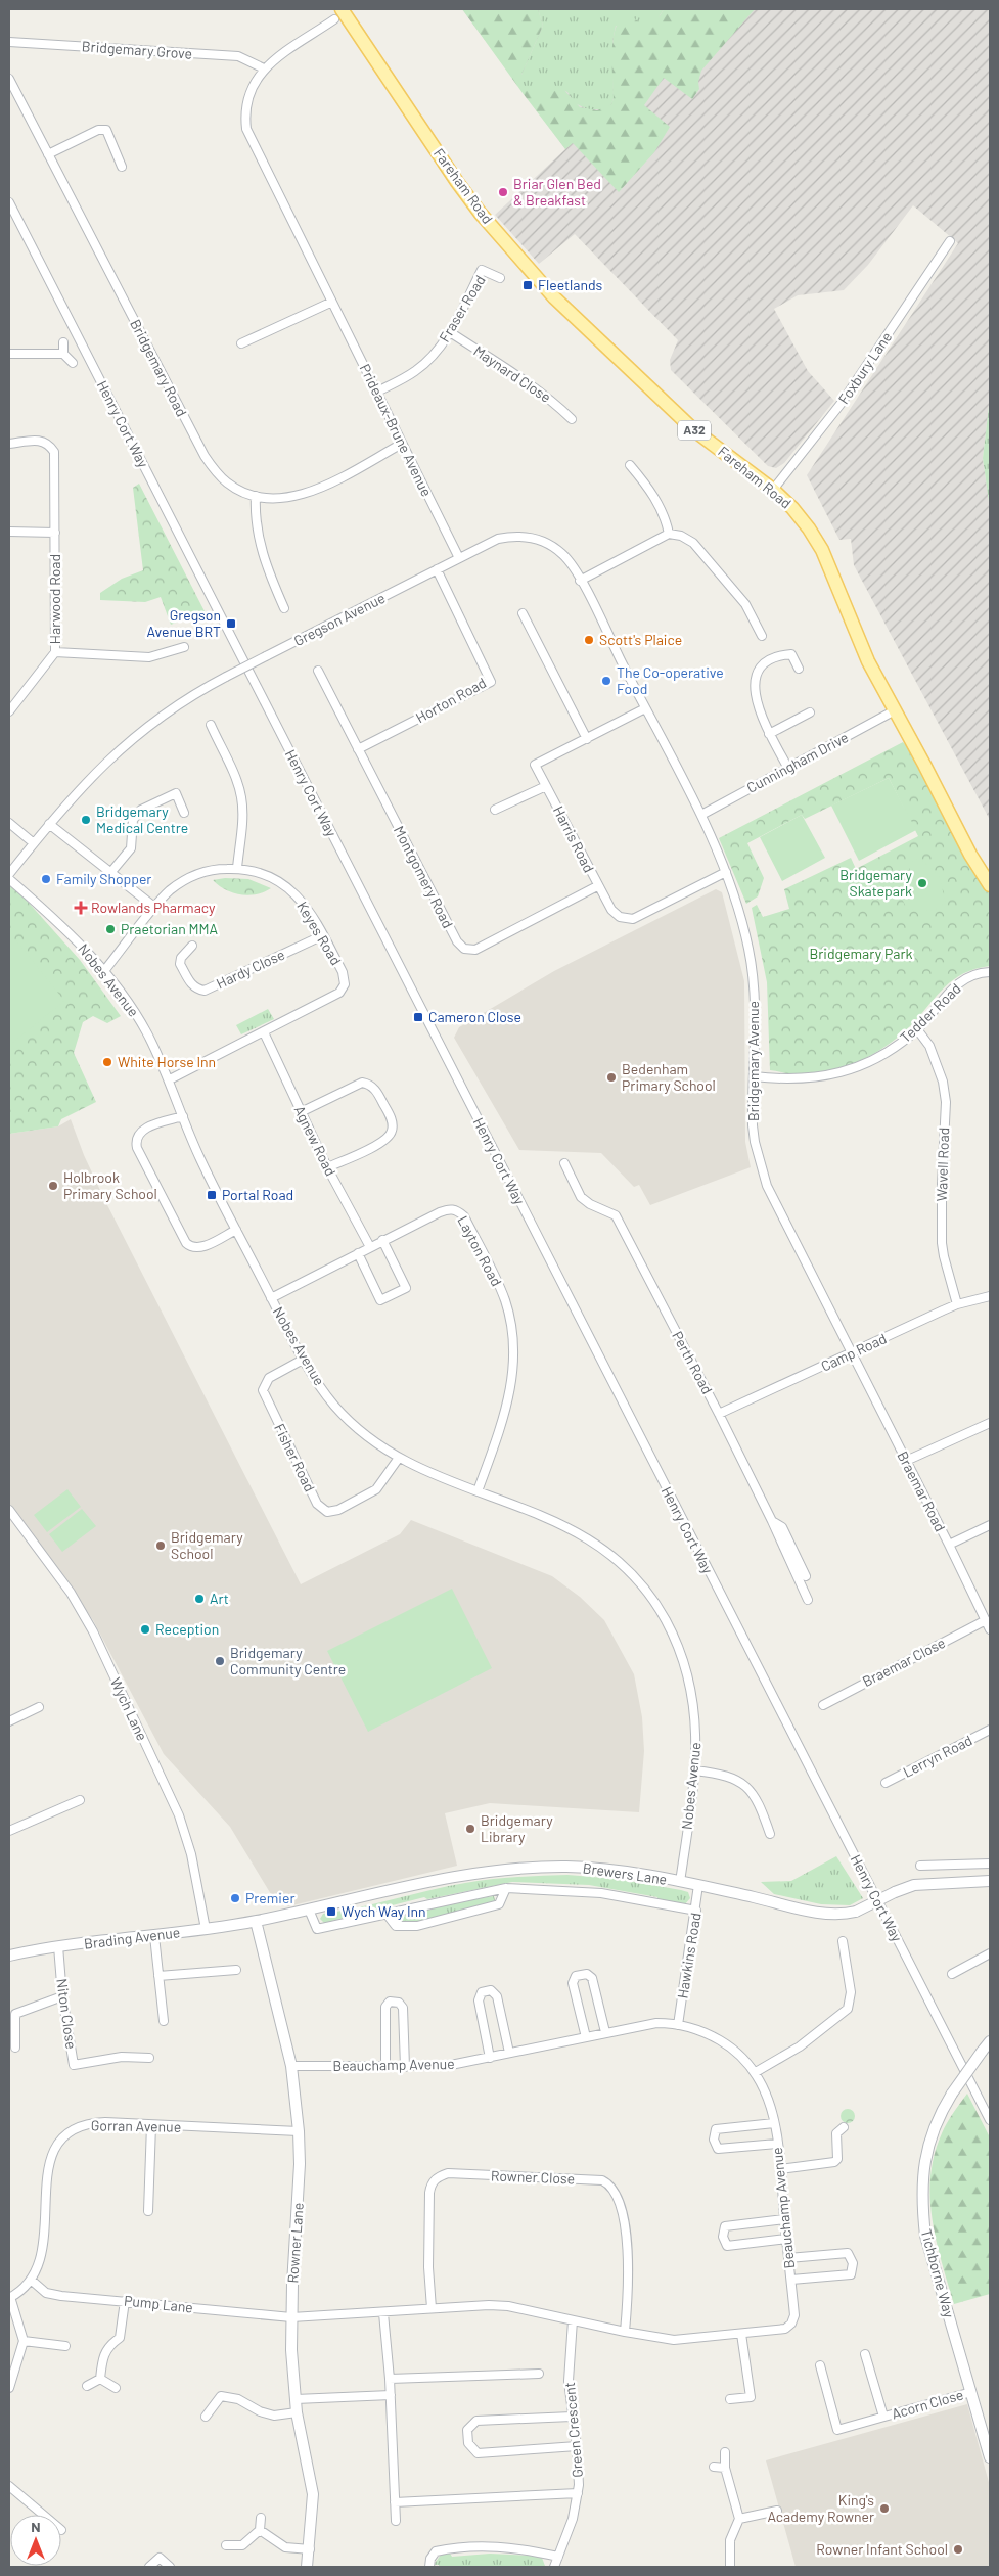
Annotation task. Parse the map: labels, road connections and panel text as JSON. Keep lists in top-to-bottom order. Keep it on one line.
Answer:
{"streets":{"main road":["Fareham Road","A32"],"street":["Bridgemary Grove","Fraser Road","Bridgemary Road","Foxbury Lane","Maynard Close","Henry Cort Way","Prideaux-Brune Avenue","Harwood Road","Gregson Avenue","Horton Road","Cunningham Drive","Harris Road","Montgomery Road","Keyes Road","Hardy Close","Nobes Avenue","Tedder Road","Bridgemary Avenue","Agnew Road","Wavell Road","Layton Road","Camp Road","Perth Road","Fisher Road","Braemar Road","Braemar Close","Wych Lane","Lerryn Road","Brewers Lane","Brading Avenue","Hawkins Road","Niton Close","Beauchamp Avenue","Gorran Avenue","Rowner Close","Rowner Lane","Tichborne Way","Pump Lane","Acorn Close","Green Crescent"]},"crossings":[["Bridgemary Grove","Prideaux-Brune Avenue"],["Fareham Road","Foxbury Lane"],["Fareham Road","Cunningham Drive"],["Fraser Road","Maynard Close"],["Fraser Road","Prideaux-Brune Avenue"],["Bridgemary Road","Prideaux-Brune Avenue"],["Prideaux-Brune Avenue","Gregson Avenue"],["Gregson Avenue","Horton Road"],["Gregson Avenue","Harris Road"],["Gregson Avenue","Bridgemary Avenue"],["Horton Road","Montgomery Road"],["Cunningham Drive","Bridgemary Avenue"],["Harris Road","Montgomery Road"],["Harris Road","Bridgemary Avenue"],["Keyes Road","Hardy Close"],["Keyes Road","Nobes Avenue"],["Keyes Road","Agnew Road"],["Nobes Avenue","Layton Road"],["Nobes Avenue","Fisher Road"],["Nobes Avenue","Brewers Lane"],["Tedder Road","Bridgemary Avenue"],["Tedder Road","Wavell Road"],["Bridgemary Avenue","Camp Road"],["Bridgemary Avenue","Braemar Road"],["Agnew Road","Layton Road"],["Wavell Road","Camp Road"],["Camp Road","Perth Road"],["Camp Road","Braemar Road"],["Braemar Road","Braemar Close"],["Wych Lane","Brading Avenue"],["Brewers Lane","Brading Avenue"],["Brewers Lane","Hawkins Road"],["Brewers Lane","Rowner Lane"],["Brading Avenue","Niton Close"],["Brading Avenue","Rowner Lane"],["Hawkins Road","Beauchamp Avenue"],["Beauchamp Avenue","Rowner Close"],["Beauchamp Avenue","Rowner Lane"],["Beauchamp Avenue","Pump Lane"],["Beauchamp Avenue","Green Crescent"],["Gorran Avenue","Rowner Lane"],["Gorran Avenue","Pump Lane"],["Rowner Lane","Pump Lane"],["Tichborne Way","Acorn Close"]],"parks":["Bridgemary Park"],"places":{"other":["Briar Glen Bed & Breakfast","Scott's Plaice","The Co-operative Food","Bridgemary Medical Centre","Family Shopper","Bridgemary Skatepark","Praetorian MMA","White Horse Inn","Bedenham Primary School","Holbrook Primary School","Bridgemary School","Art","Reception","Bridgemary Community Centre","Bridgemary Library","Premier","King's Academy Rowner","Rowner Infant School"],"transit":["Fleetlands","Gregson Avenue BRT","Cameron Close","Portal Road","Wych Way Inn"],"health":["Rowlands Pharmacy"]},"north":"top"}
